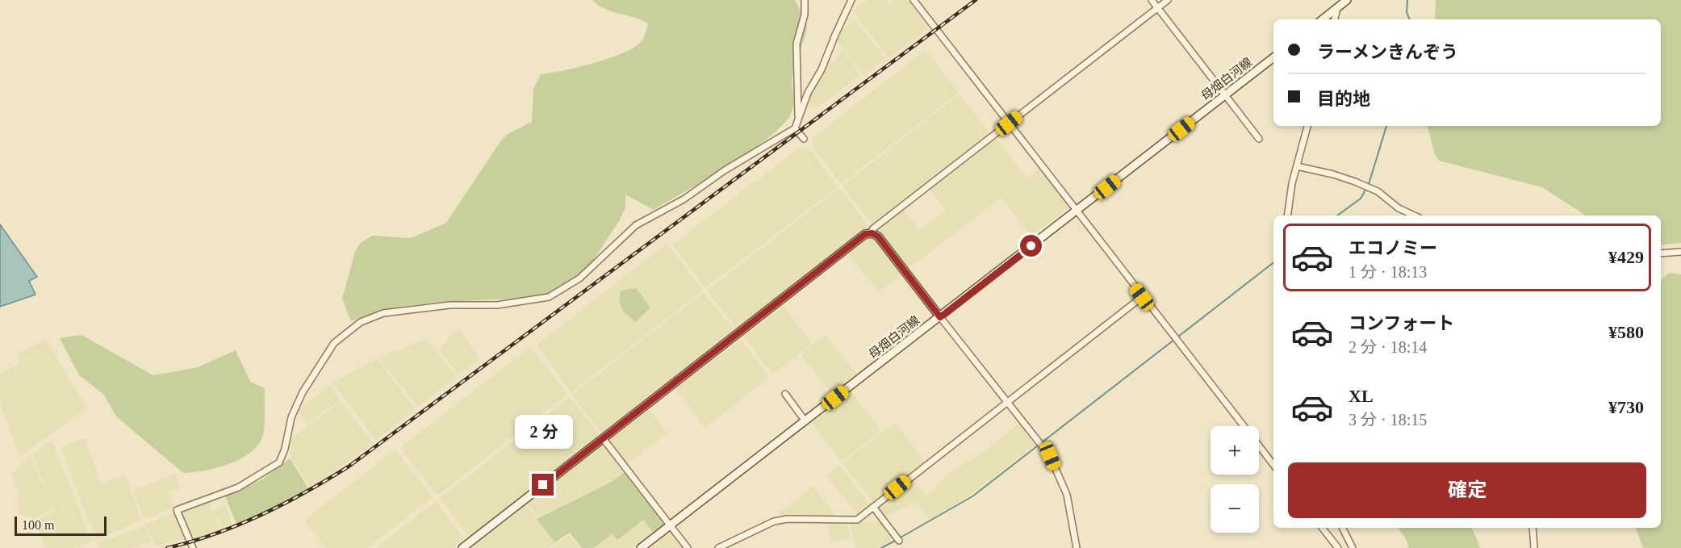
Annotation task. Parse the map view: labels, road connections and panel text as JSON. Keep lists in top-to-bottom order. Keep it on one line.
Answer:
{"streets":{"main road":["母畑白河線"]},"scale_bar":"100 m","page":{"banner":["ラーメンきんぞう","目的地"],"list":[{"name":"エコノミー","note":"1 分 · 18:13","value":"¥429"},{"name":"コンフォート","note":"2 分 · 18:14","value":"¥580"},{"name":"XL","note":"3 分 · 18:15","value":"¥730"}],"bubble":"2 分","map_buttons":["+","−"],"buttons":"確定","scale":"100 m"}}
